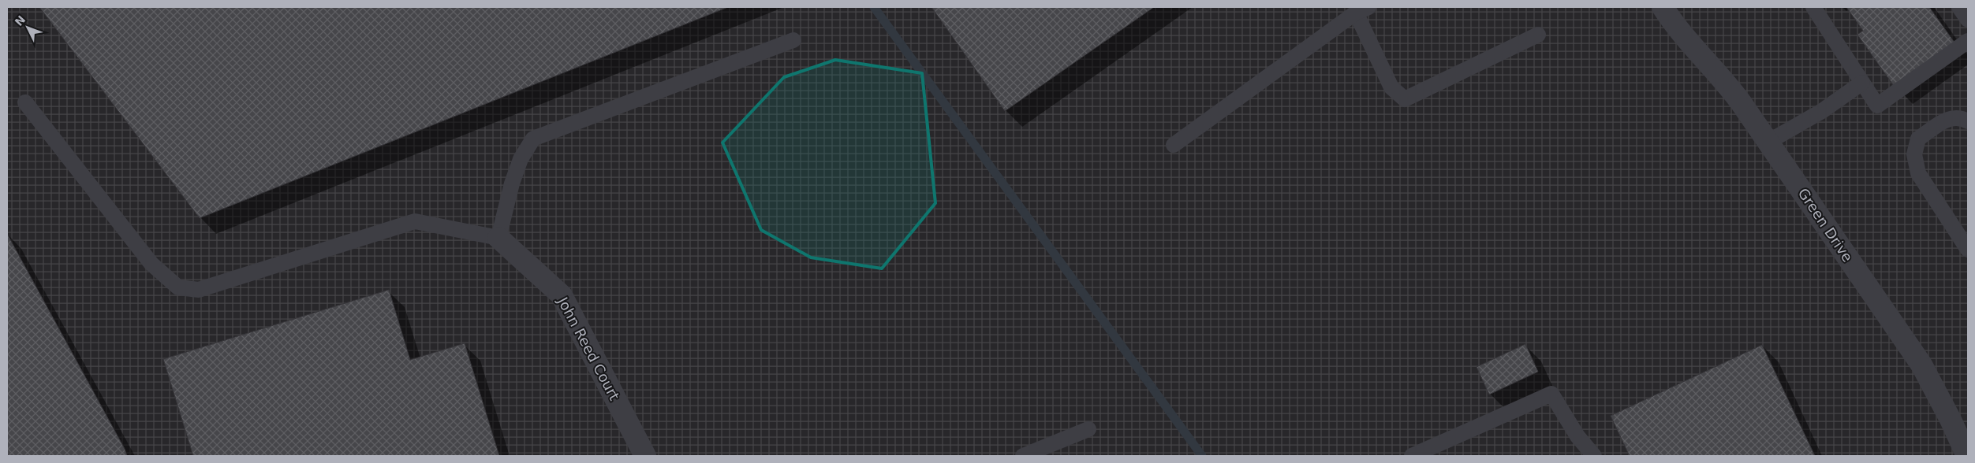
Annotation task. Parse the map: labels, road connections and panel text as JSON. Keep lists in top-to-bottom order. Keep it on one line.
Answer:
{"streets":{"street":["Green Drive","John Reed Court"]},"north":"top left"}
